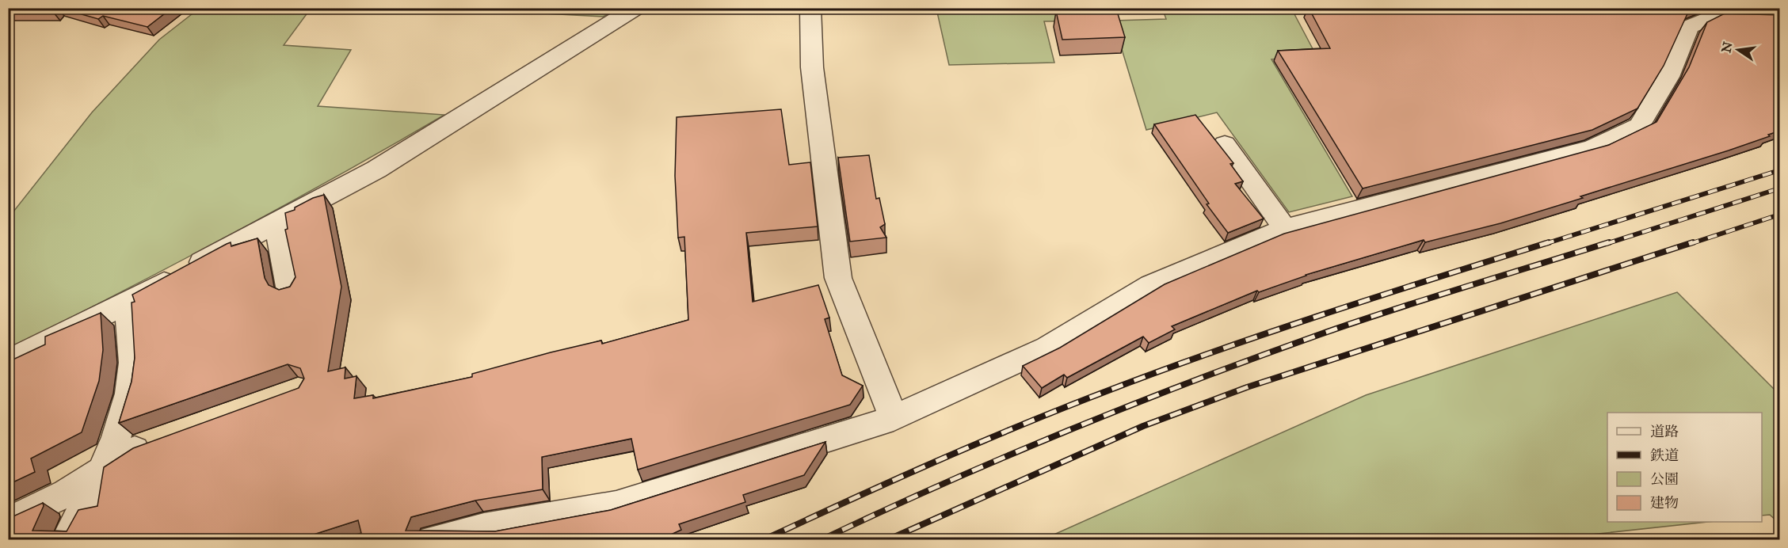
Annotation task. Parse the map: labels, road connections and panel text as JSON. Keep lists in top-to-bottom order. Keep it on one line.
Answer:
{"legend":["道路","鉄道","公園","建物"],"north":"left"}
